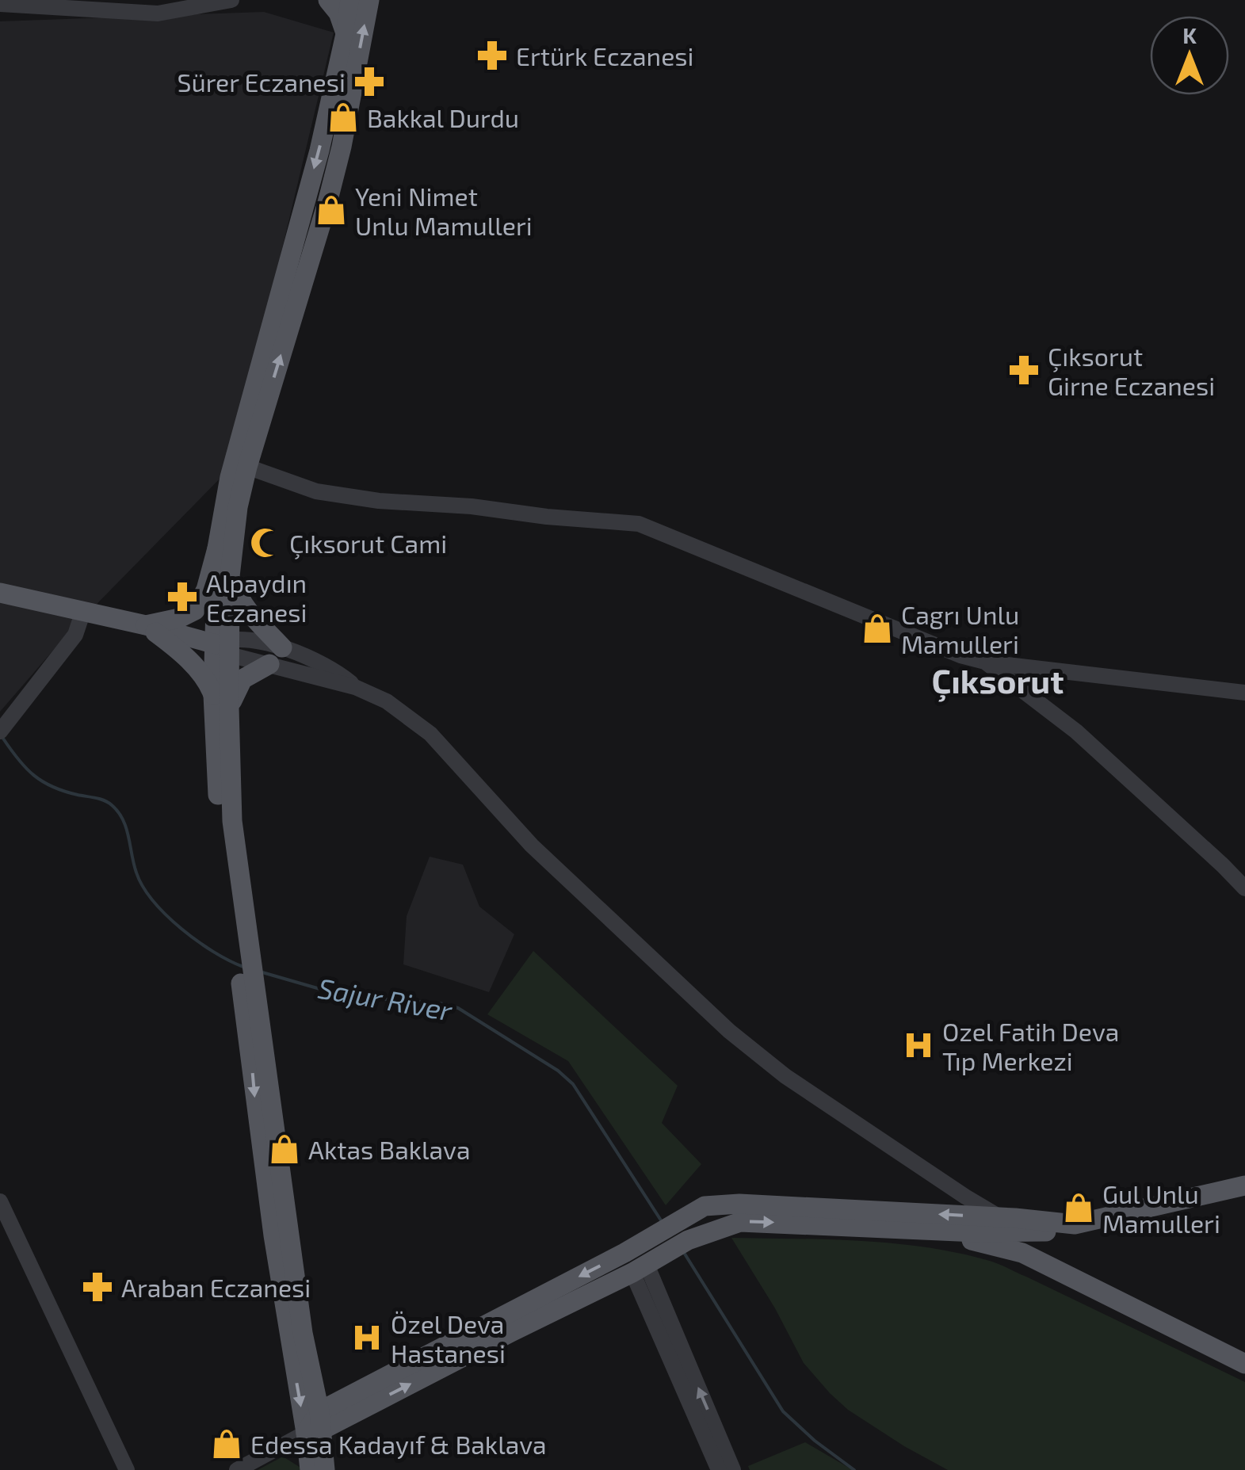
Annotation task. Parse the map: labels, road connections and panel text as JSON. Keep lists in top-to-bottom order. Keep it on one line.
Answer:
{"districts":["Çıksorut"],"water":["Sajur River"],"places":{"pharmacy":["Ertürk Eczanesi","Sürer Eczanesi","Çıksorut Girne Eczanesi","Alpaydın Eczanesi","Araban Eczanesi"],"shop":["Bakkal Durdu","Yeni Nimet Unlu Mamulleri","Cagrı Unlu Mamulleri","Aktas Baklava","Gul Unlu Mamulleri","Edessa Kadayıf & Baklava"],"mosque":["Çıksorut Cami"],"hospital":["Ozel Fatih Deva Tıp Merkezi","Özel Deva Hastanesi"]},"north":"top"}
